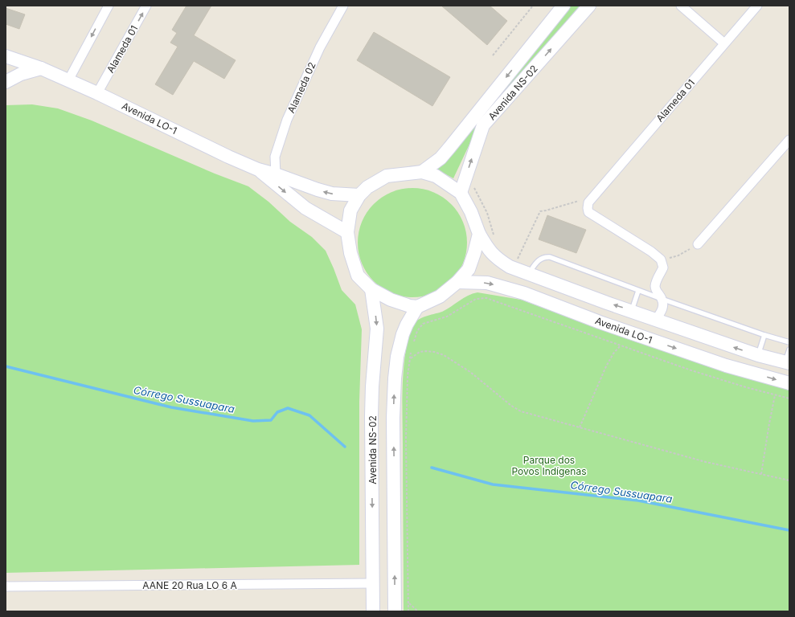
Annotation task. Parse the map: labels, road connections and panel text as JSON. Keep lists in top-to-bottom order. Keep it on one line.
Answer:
{"streets":{"street":["Alameda 01","Alameda 02","Avenida NS-02","Avenida LO-1","AANE 20 Rua LO 6 A"]},"crossings":[["Alameda 01","Avenida LO-1"],["Alameda 02","Avenida LO-1"],["Avenida NS-02","Avenida LO-1"],["Avenida NS-02","AANE 20 Rua LO 6 A"]],"water":["Córrego Sussuapara"],"parks":["Parque dos Povos Indígenas"]}
